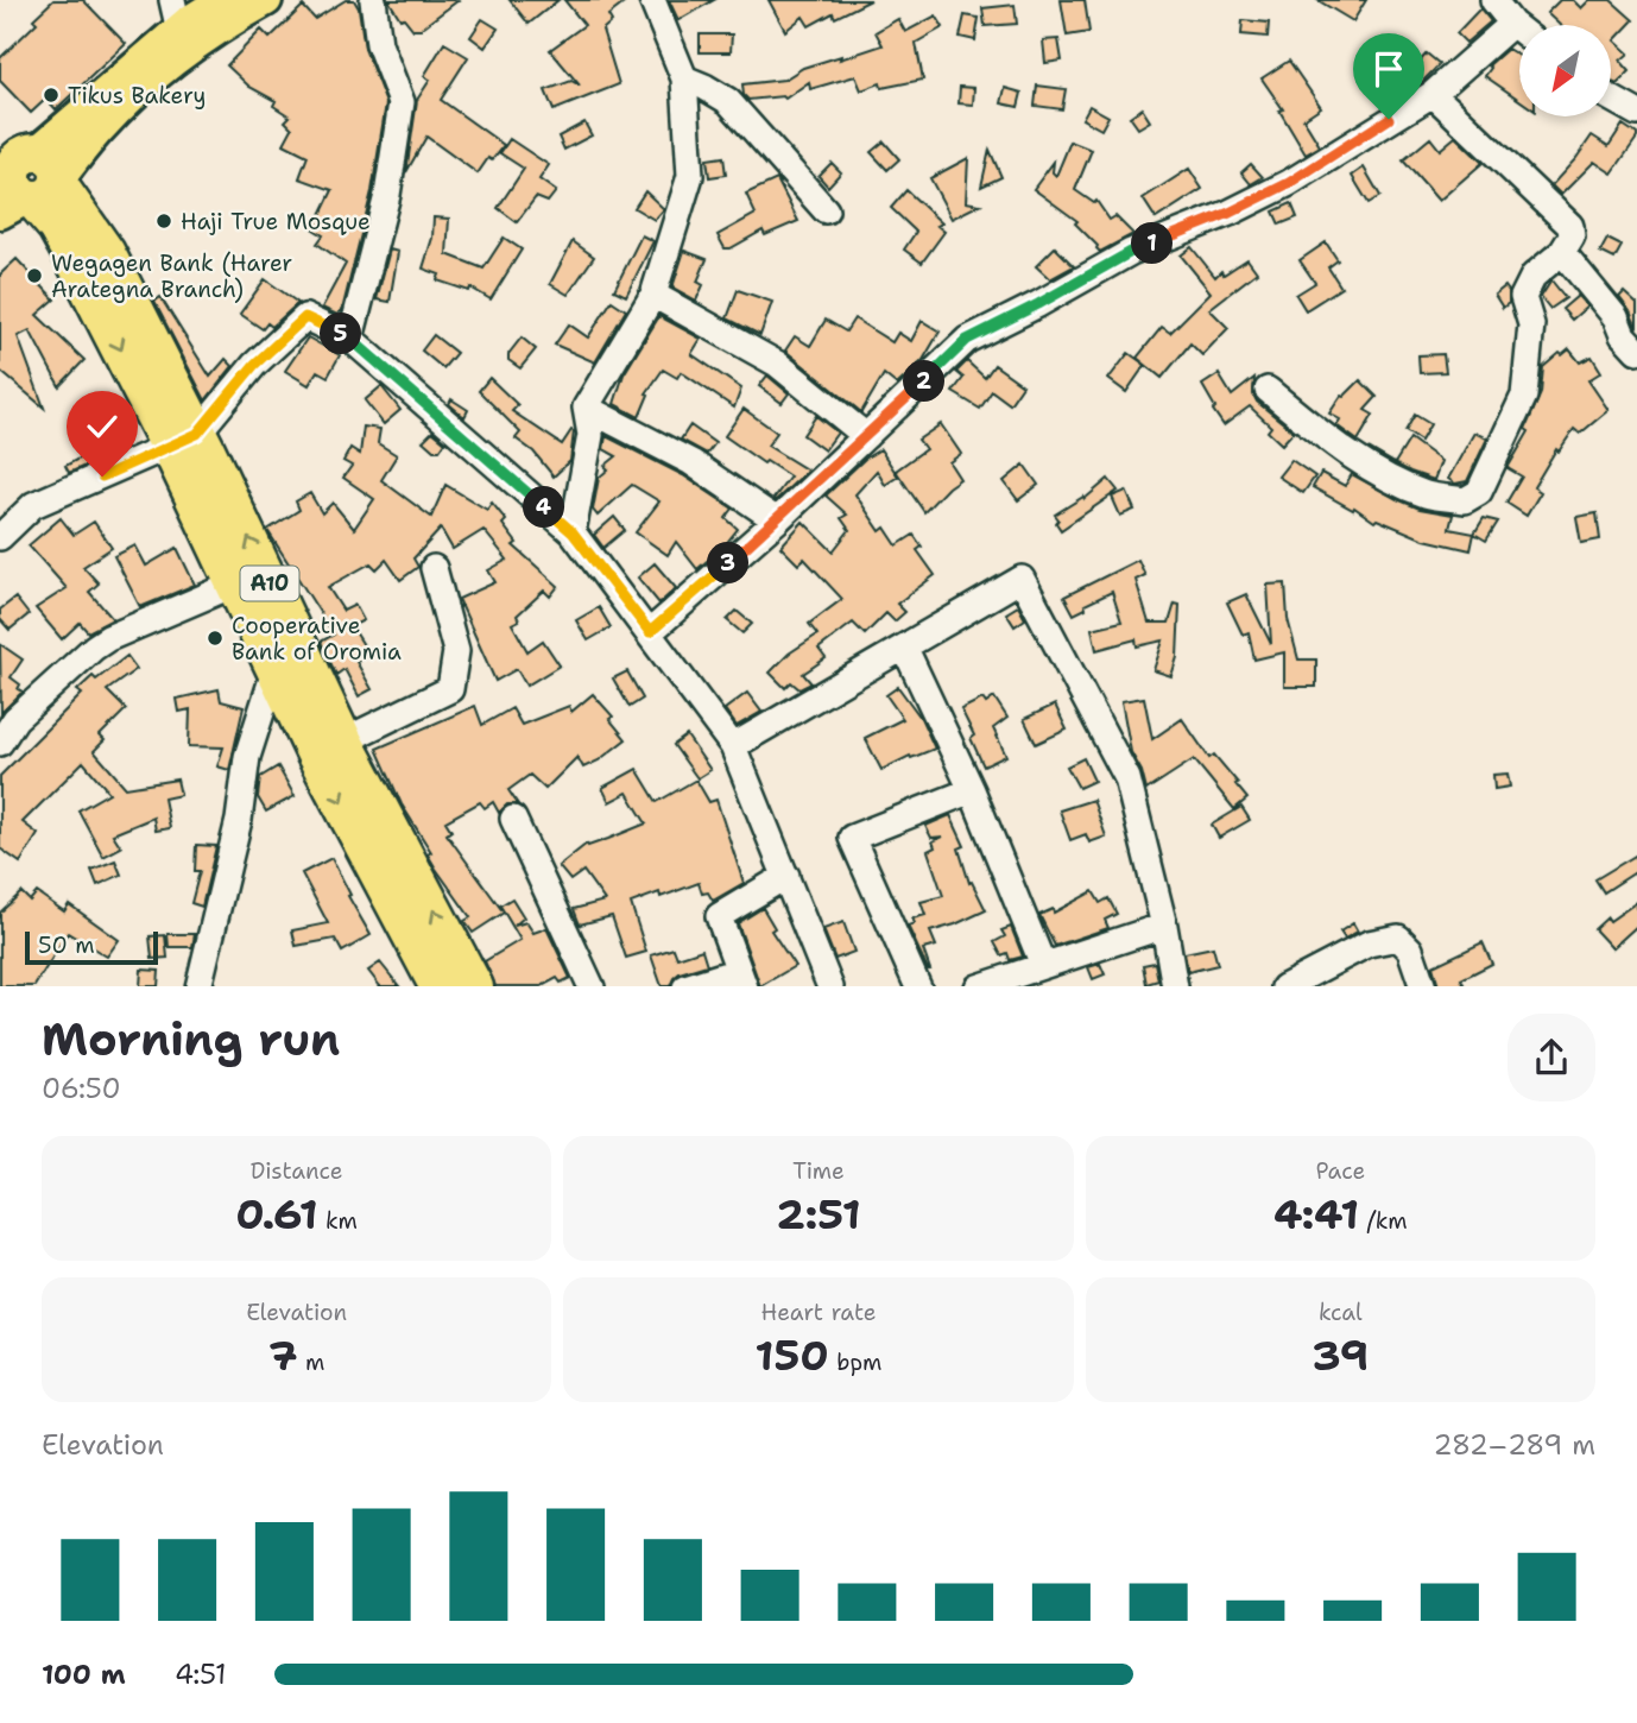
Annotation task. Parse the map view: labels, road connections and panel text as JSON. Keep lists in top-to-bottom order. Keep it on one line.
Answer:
{"streets":{"highway":["A10"]},"places":["Tikus Bakery","Haji True Mosque","Wegagen Bank (Harer Arategna Branch)","Cooperative Bank of Oromia"],"scale_bar":"50 m","north":"bottom left","page":{"pins":["1","5","2","4","3"],"scale":"50 m","heading":["Morning run","06:50"],"stats":[["Distance","0.61 km"],["Time","2:51"],["Pace","4:41 /km"],["Elevation","7 m"],["Heart rate","150 bpm"],["kcal","39"]],"chart":["Elevation","282–289 m"],"list":[{"name":"100 m","note":"4:51"}]}}
